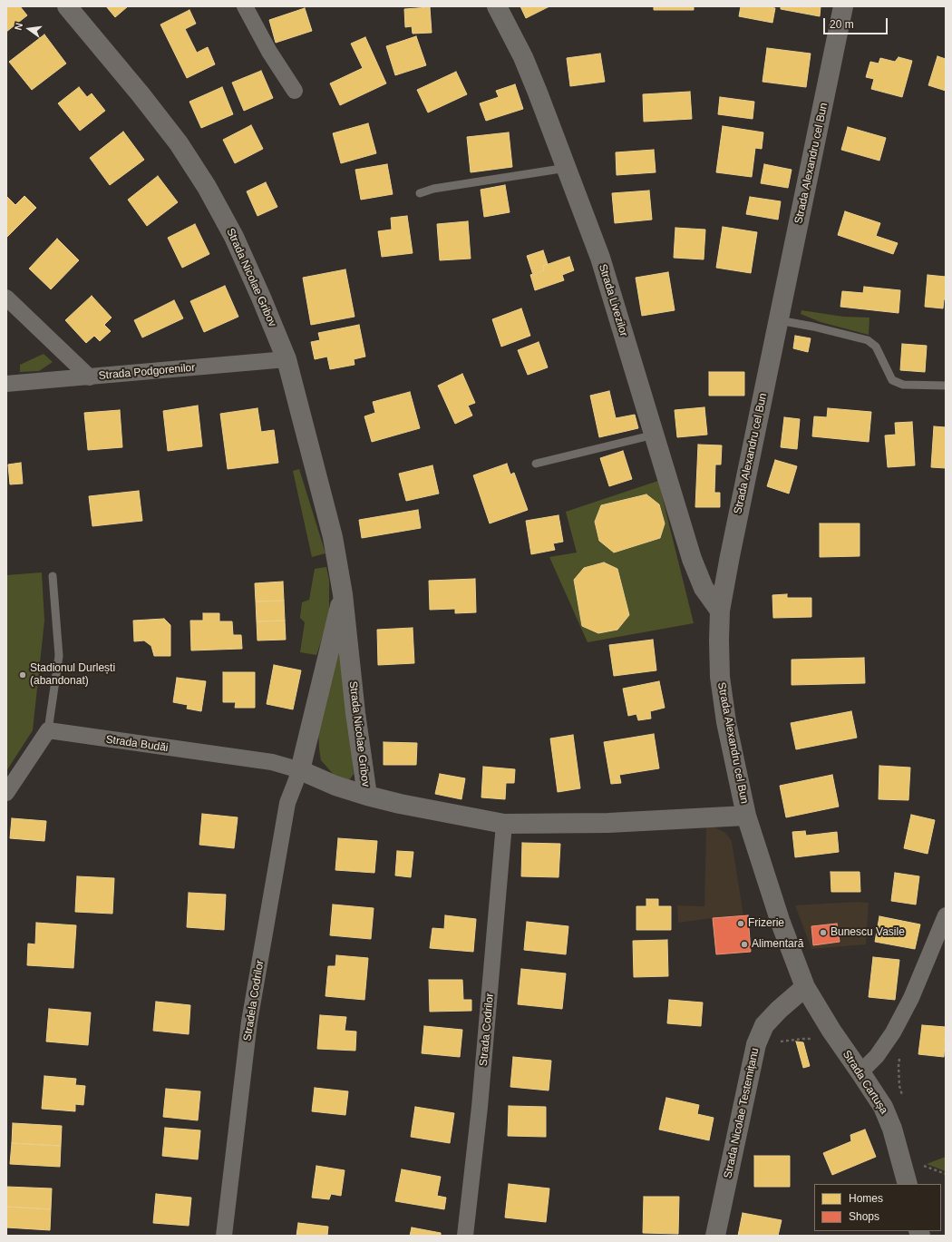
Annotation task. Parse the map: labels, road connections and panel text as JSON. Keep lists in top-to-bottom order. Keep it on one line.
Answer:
{"streets":{"street":["Strada Alexandru cel Bun","Strada Nicolae Gribov","Strada Livezilor","Strada Podgorenilor","Strada Budăi","Stradela Codrilor","Strada Codrilor","Strada Cartușa","Strada Nicolae Testemițanu"]},"crossings":[["Strada Alexandru cel Bun","Strada Livezilor"],["Strada Alexandru cel Bun","Strada Cartușa"],["Strada Alexandru cel Bun","Strada Nicolae Testemițanu"],["Strada Nicolae Gribov","Strada Podgorenilor"],["Strada Nicolae Gribov","Strada Budăi"],["Strada Nicolae Gribov","Stradela Codrilor"],["Strada Budăi","Stradela Codrilor"],["Strada Cartușa","Strada Nicolae Testemițanu"]],"places":["Stadionul Durlești (abandonat)","Frizerie","Bunescu Vasile","Alimentară"],"legend":["Homes","Shops"],"scale_bar":"20 m","north":"left"}
